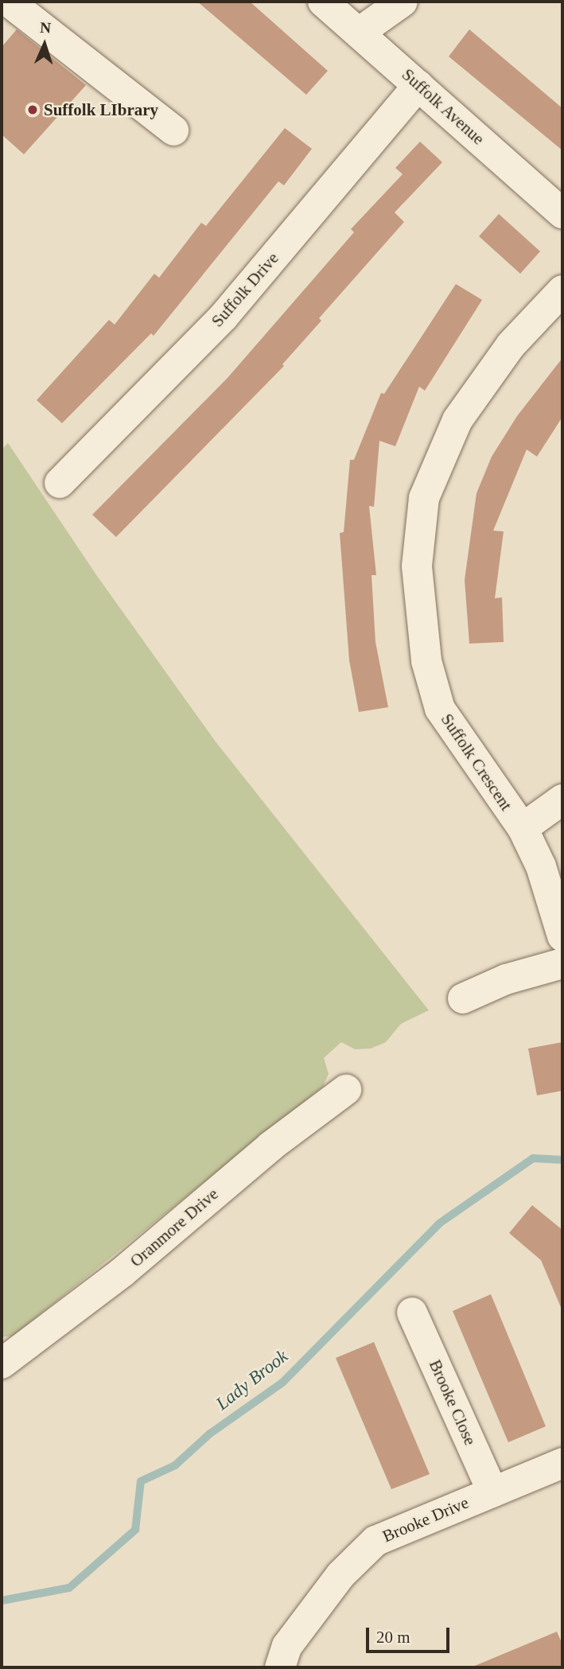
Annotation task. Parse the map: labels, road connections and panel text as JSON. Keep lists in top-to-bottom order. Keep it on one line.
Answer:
{"streets":{"street":["Suffolk Avenue","Suffolk Drive","Suffolk Crescent","Oranmore Drive","Brooke Close","Brooke Drive"]},"crossings":[["Suffolk Avenue","Suffolk Drive"],["Brooke Close","Brooke Drive"]],"water":["Lady Brook"],"places":["Suffolk LIbrary"],"scale_bar":"20 m","north":"top"}
